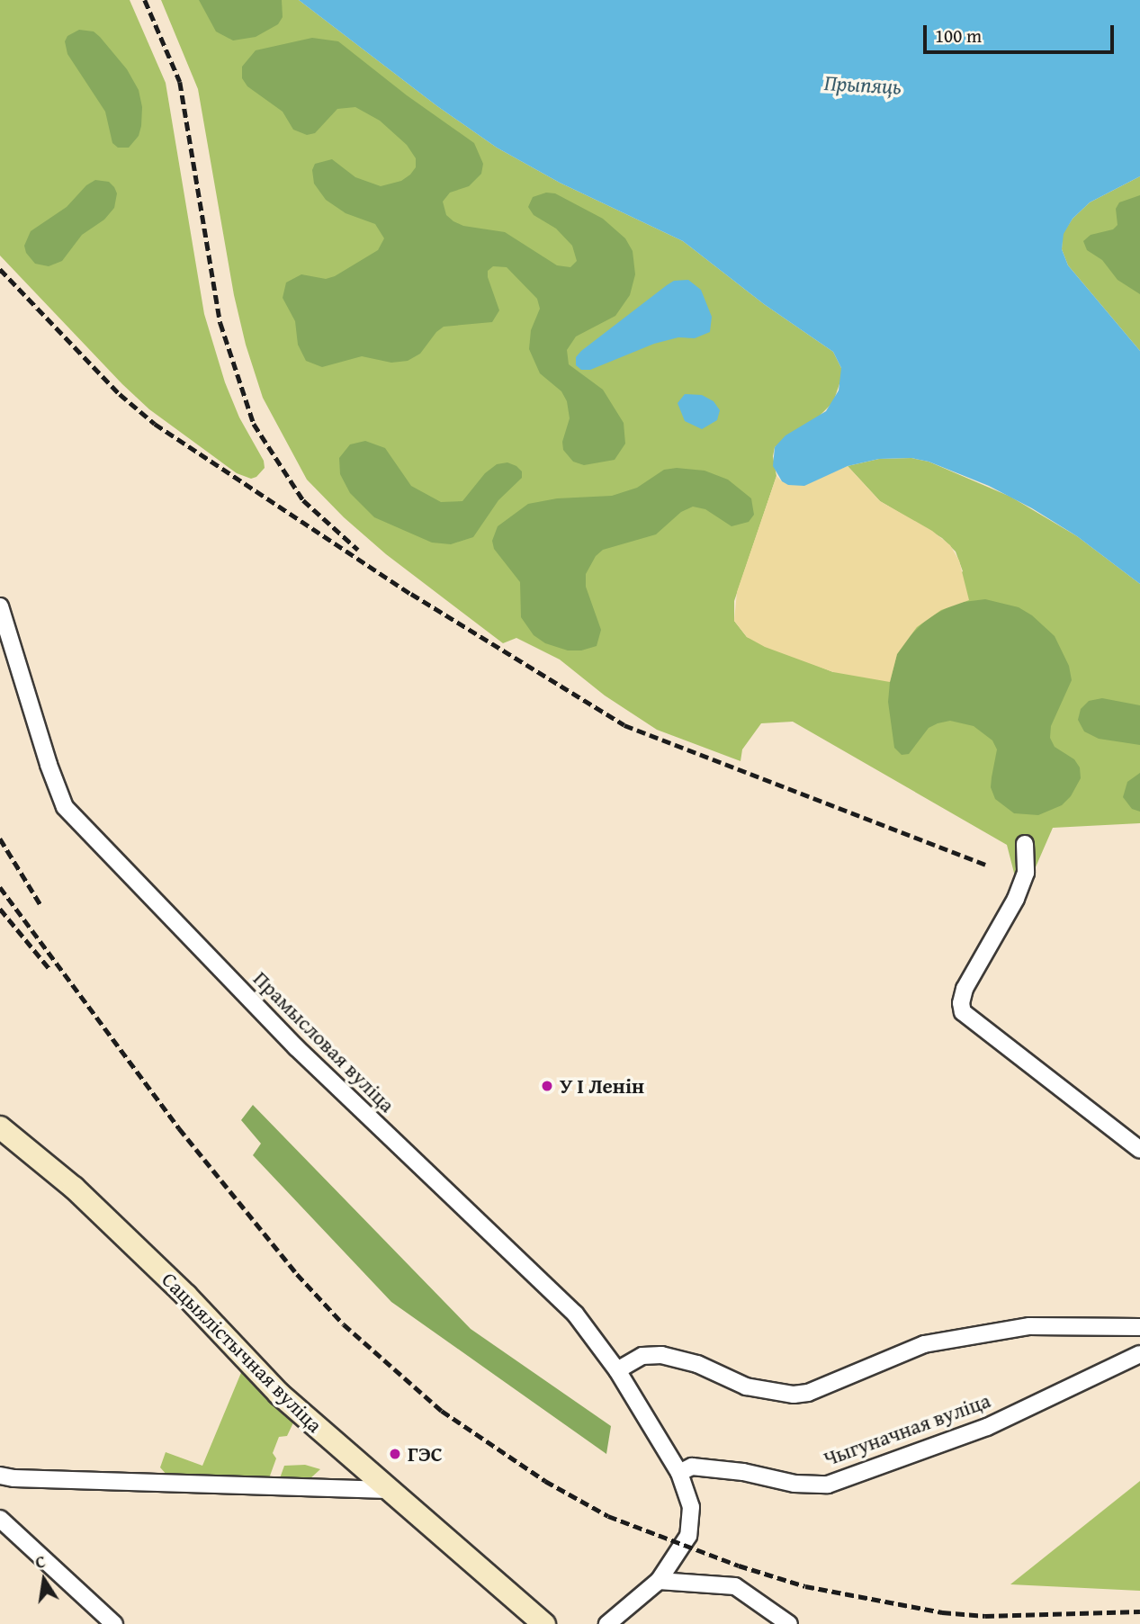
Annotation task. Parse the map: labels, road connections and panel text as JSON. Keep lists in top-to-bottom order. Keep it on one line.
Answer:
{"streets":{"street":["Прамысловая вуліца","Сацыялістычная вуліца","Чыгуначная вуліца"]},"crossings":[["Прамысловая вуліца","Чыгуначная вуліца"]],"water":["Прыпяць"],"places":["У І Ленін","ГЭС"],"scale_bar":"100 m","north":"top"}
